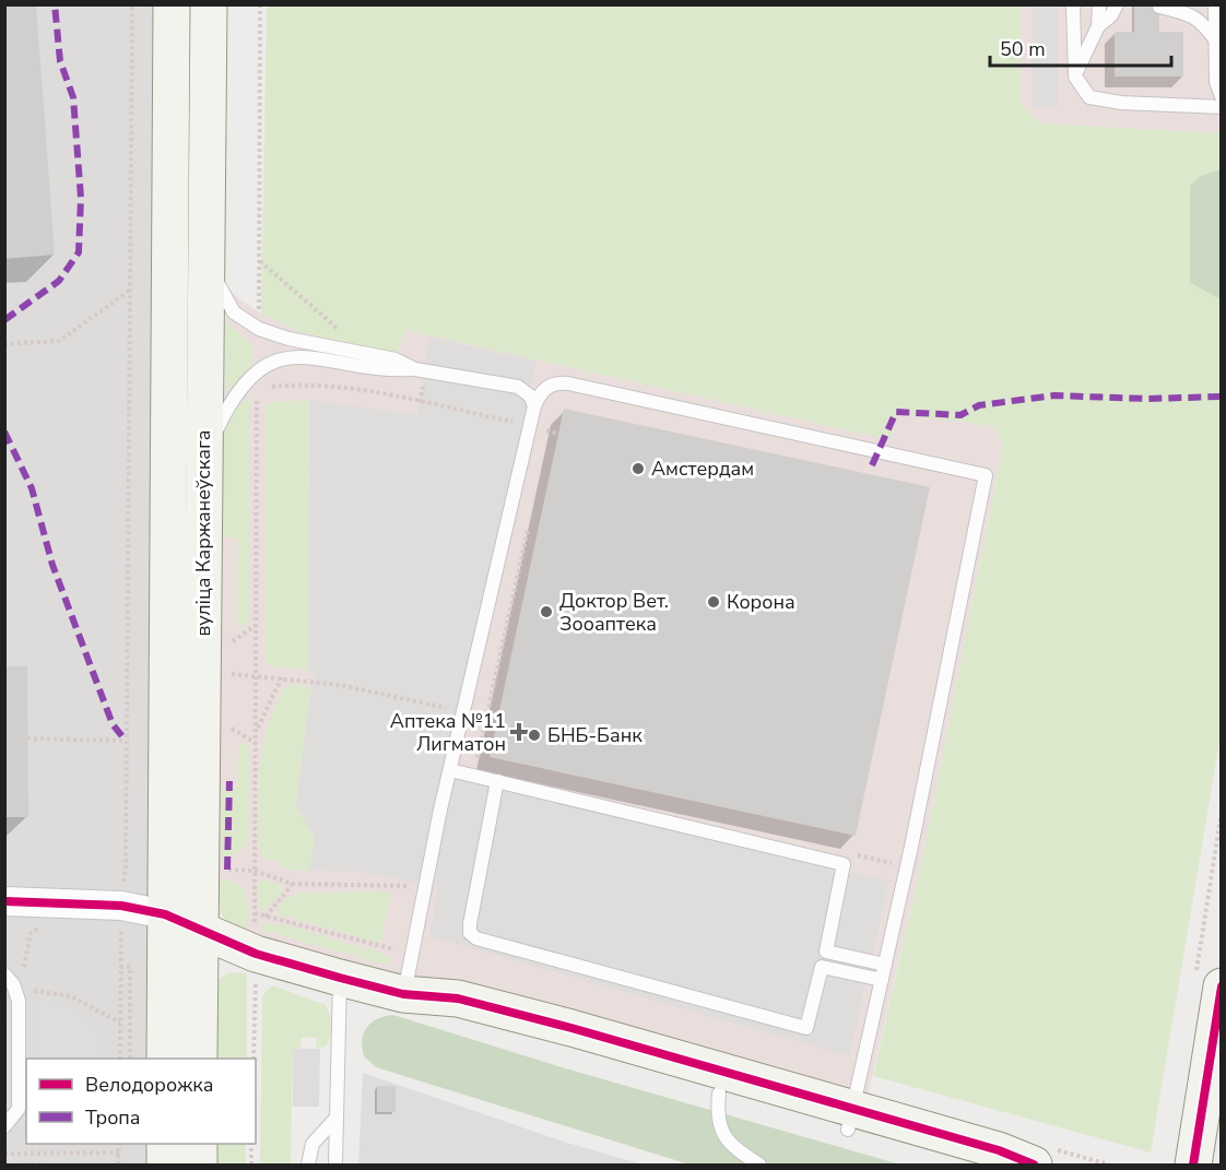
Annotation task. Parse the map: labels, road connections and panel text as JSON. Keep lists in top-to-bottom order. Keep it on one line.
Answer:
{"streets":{"main road":["вуліца Каржанеўскага"]},"places":{"other":["Амстердам","Корона","Доктор Вет. Зооаптека","БНБ-Банк"],"health":["Аптека №11 Лигматон"]},"legend":["Велодорожка","Тропа"],"scale_bar":"50 m"}
